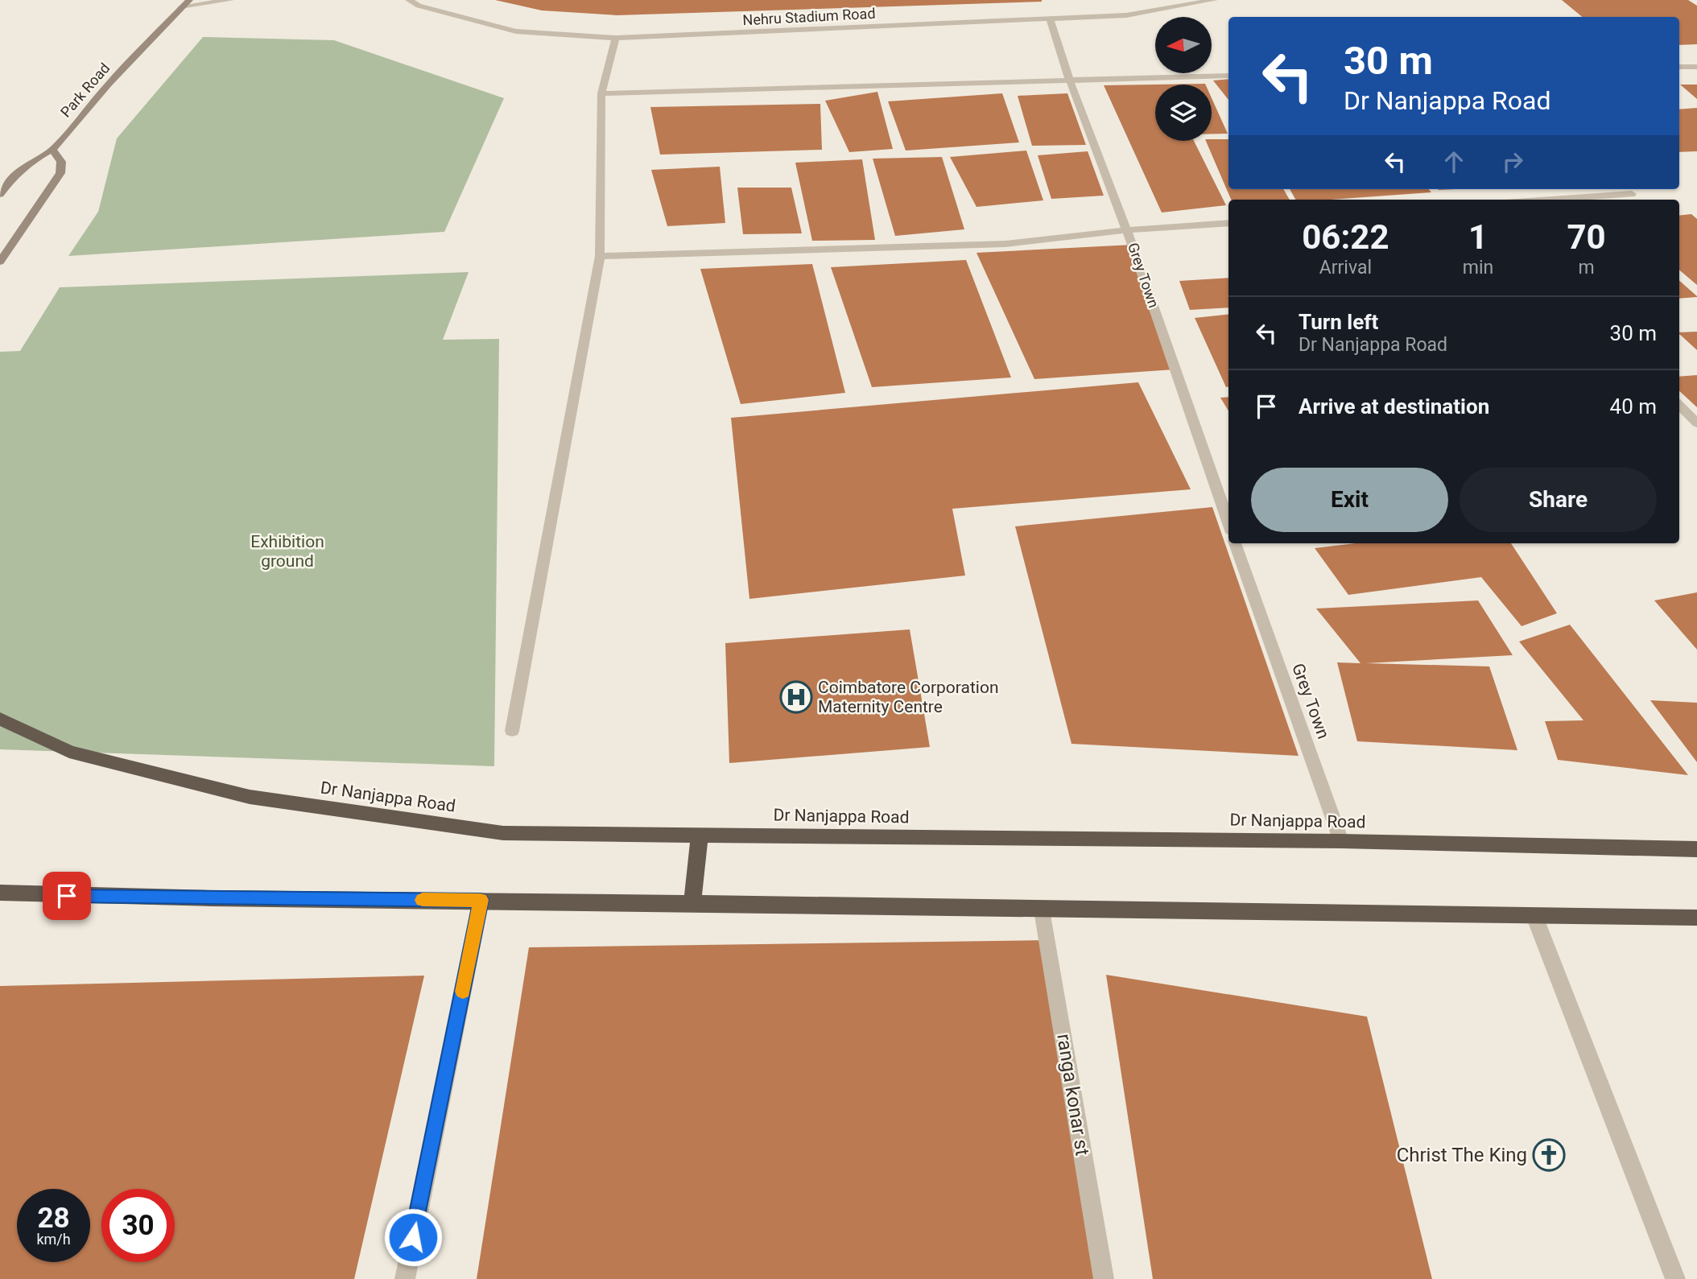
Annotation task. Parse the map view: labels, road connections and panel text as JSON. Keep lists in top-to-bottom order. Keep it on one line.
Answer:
{"streets":{"highway":["Dr Nanjappa Road"],"main road":["Park Road"],"street":["Nehru Stadium Road","Grey Town","ranga konar st"]},"crossings":[["Nehru Stadium Road","Grey Town"],["Grey Town","Dr Nanjappa Road"]],"parks":["Exhibition ground"],"places":{"hospital":["Coimbatore Corporation Maternity Centre"],"church":["Christ The King"]},"north":"left","page":{"turn":["30 m","Dr Nanjappa Road"],"eta":["06:22","Arrival","1","min","70","m"],"list":[{"name":"Turn left","note":"Dr Nanjappa Road","value":"30 m"},{"name":"Arrive at destination","value":"40 m"}],"buttons":["Exit","Share"],"speed":"28 km/h","limit":"30"}}
